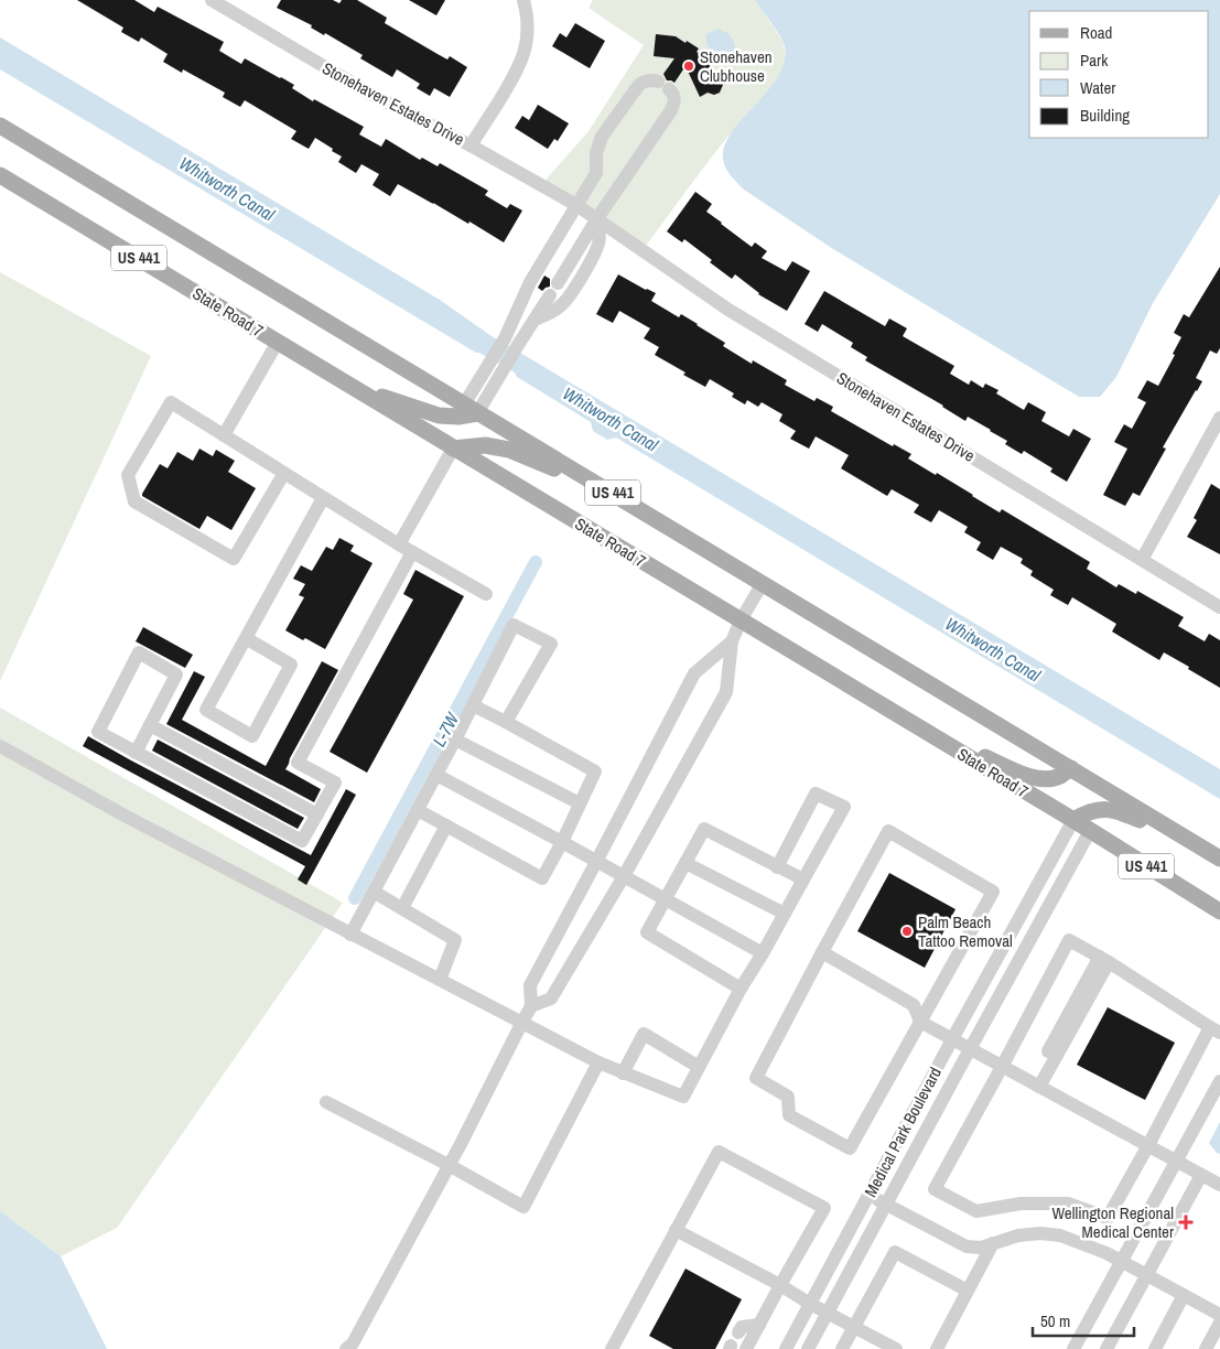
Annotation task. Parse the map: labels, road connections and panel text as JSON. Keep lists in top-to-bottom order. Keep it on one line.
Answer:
{"streets":{"main road":["US 441","State Road 7"],"street":["Stonehaven Estates Drive","Medical Park Boulevard"]},"crossings":[["State Road 7","Medical Park Boulevard"]],"water":["Whitworth Canal","L-7W"],"places":{"other":["Stonehaven Clubhouse","Palm Beach Tattoo Removal"],"health":["Wellington Regional Medical Center"]},"legend":["Road","Park","Water","Building"],"scale_bar":"50 m"}
